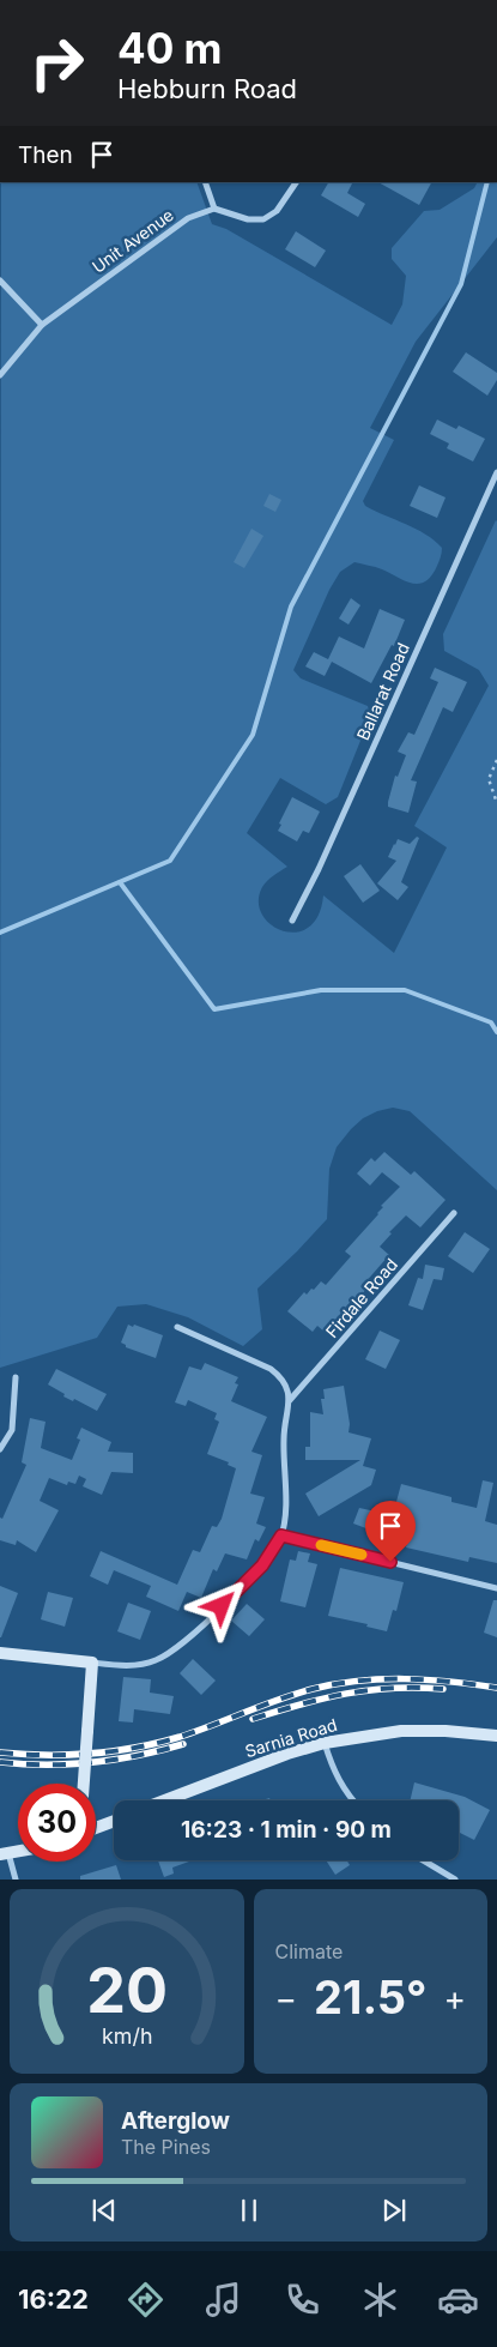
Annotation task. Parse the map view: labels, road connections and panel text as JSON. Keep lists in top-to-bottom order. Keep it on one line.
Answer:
{"streets":{"main road":["Sarnia Road"],"street":["Unit Avenue","Ballarat Road","Firdale Road"]},"page":{"turn":["40 m","Hebburn Road"],"then":"Then","limit":"30","trip":"16:23 · 1 min · 90 m","tile":"Climate","heat":["−","21.5°","+"],"song":["Afterglow","The Pines"],"tabs":"16:22","gauge":["20","km/h"]}}
